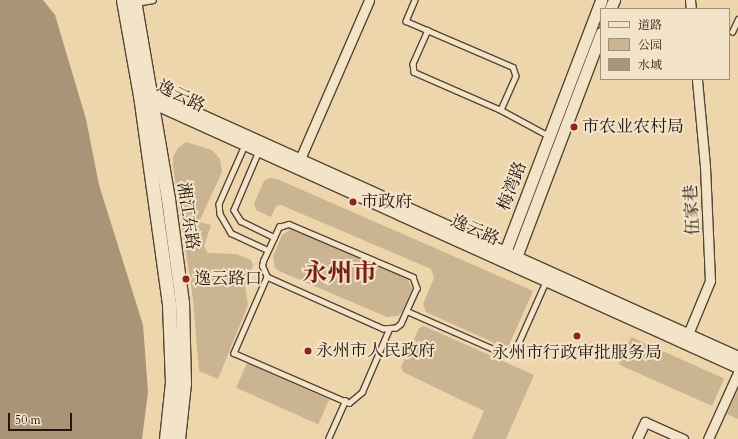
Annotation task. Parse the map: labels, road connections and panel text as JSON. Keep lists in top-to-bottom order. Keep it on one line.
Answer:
{"streets":{"main road":["湘江东路"],"street":["逸云路","梅湾路","伍家巷"]},"crossings":[["逸云路","梅湾路"],["逸云路","伍家巷"],["逸云路","湘江东路"]],"districts":["永州市"],"places":["市农业农村局","市政府","逸云路口","永州市行政审批服务局","永州市人民政府"],"legend":["道路","公园","水域"],"scale_bar":"50 m"}
